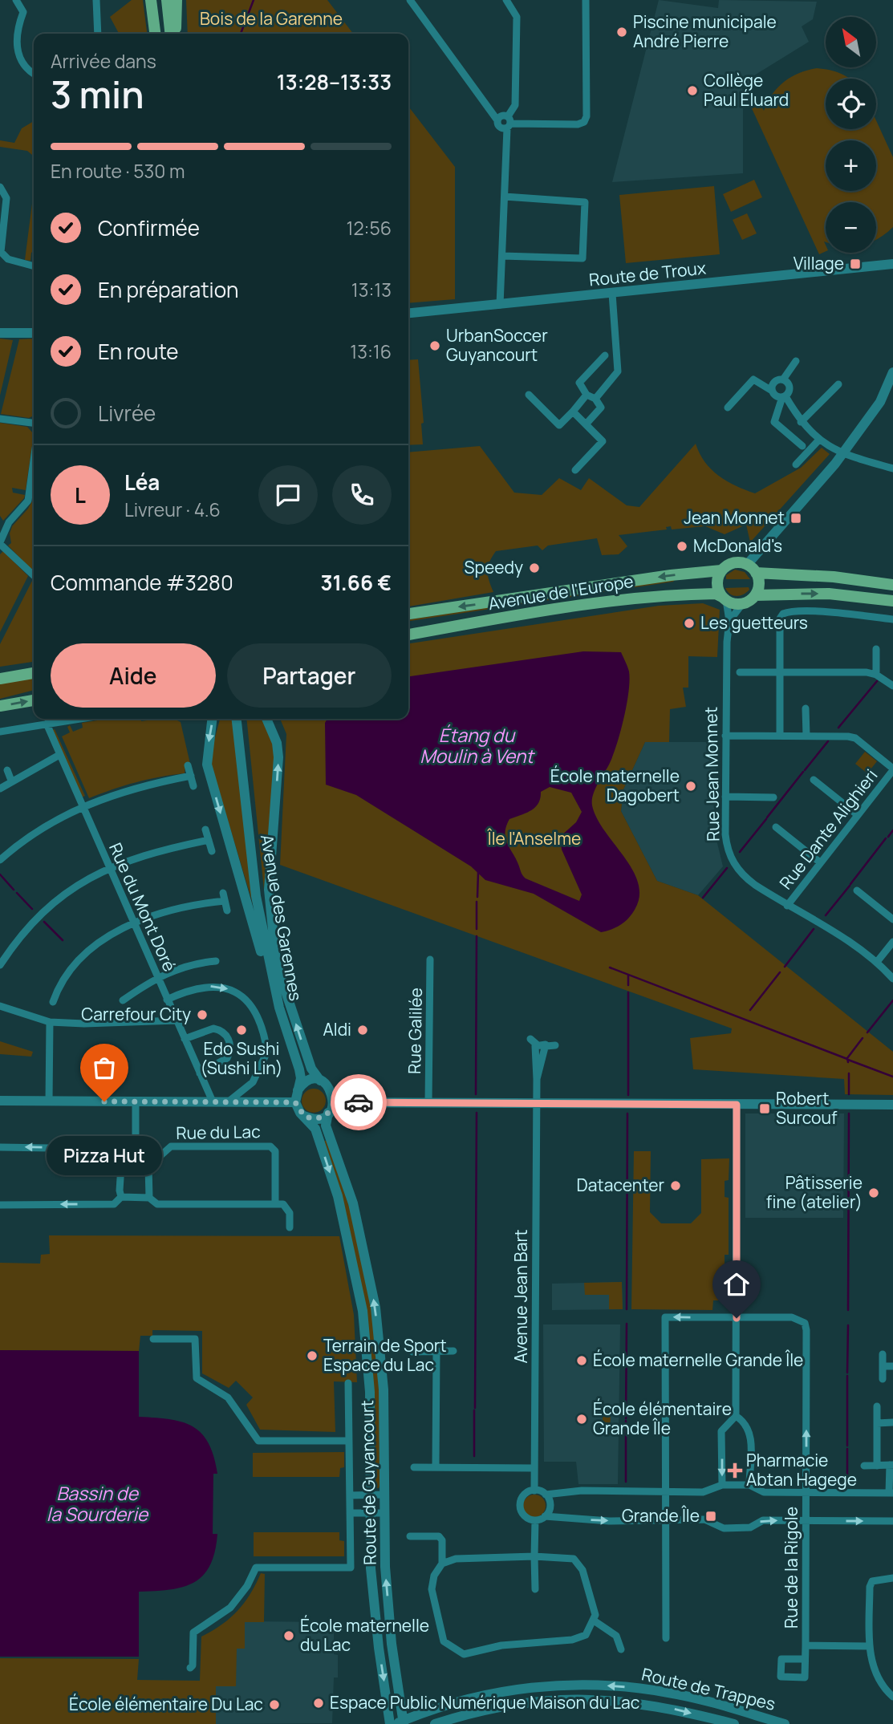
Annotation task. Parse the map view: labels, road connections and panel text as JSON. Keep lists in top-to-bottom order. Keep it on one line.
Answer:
{"streets":{"main road":["Route de Troux","Avenue de l'Europe","Avenue des Garennes","Route de Guyancourt","Route de Trappes"],"street":["Rue Jean Monnet","Rue Dante Alighieri","Rue du Mont Doré","Rue Galilée","Rue du Lac","Avenue Jean Bart","Rue de la Rigole"]},"crossings":[["Avenue de l'Europe","Rue Jean Monnet"],["Rue Jean Monnet","Rue Dante Alighieri"],["Avenue des Garennes","Route de Guyancourt"],["Route de Guyancourt","Route de Trappes"]],"water":["Étang du Moulin à Vent","Bassin de la Sourderie"],"parks":["Bois de la Garenne","Île l'Anselme"],"places":{"other":["Piscine municipale André Pierre","Collège Paul Éluard","UrbanSoccer Guyancourt","McDonald's","Speedy","Les guetteurs","École maternelle Dagobert","Carrefour City","Edo Sushi (Sushi Lin)","Aldi","Pizza Hut","Datacenter","Pâtisserie fine (atelier)","Terrain de Sport Espace du Lac","École maternelle Grande Île","École élémentaire Grande Île","École maternelle du Lac","Espace Public Numérique Maison du Lac","École élémentaire Du Lac"],"transit":["Village","Jean Monnet","Robert Surcouf","Grande Île"],"health":["Pharmacie Abtan Hagege"]},"north":"top left","page":{"map_buttons":["+","−"],"heading":["3 min","Arrivée dans","13:28–13:33"],"panel":["Léa","Livreur · 4.6","Commande #3280","31.66 €"],"bar":"En route · 530 m","list":[["Confirmée","12:56"],["En préparation","13:13"],["En route","13:16"],"Livrée"],"round":"L","buttons":["Aide","Partager"],"bubble":"Pizza Hut"}}
